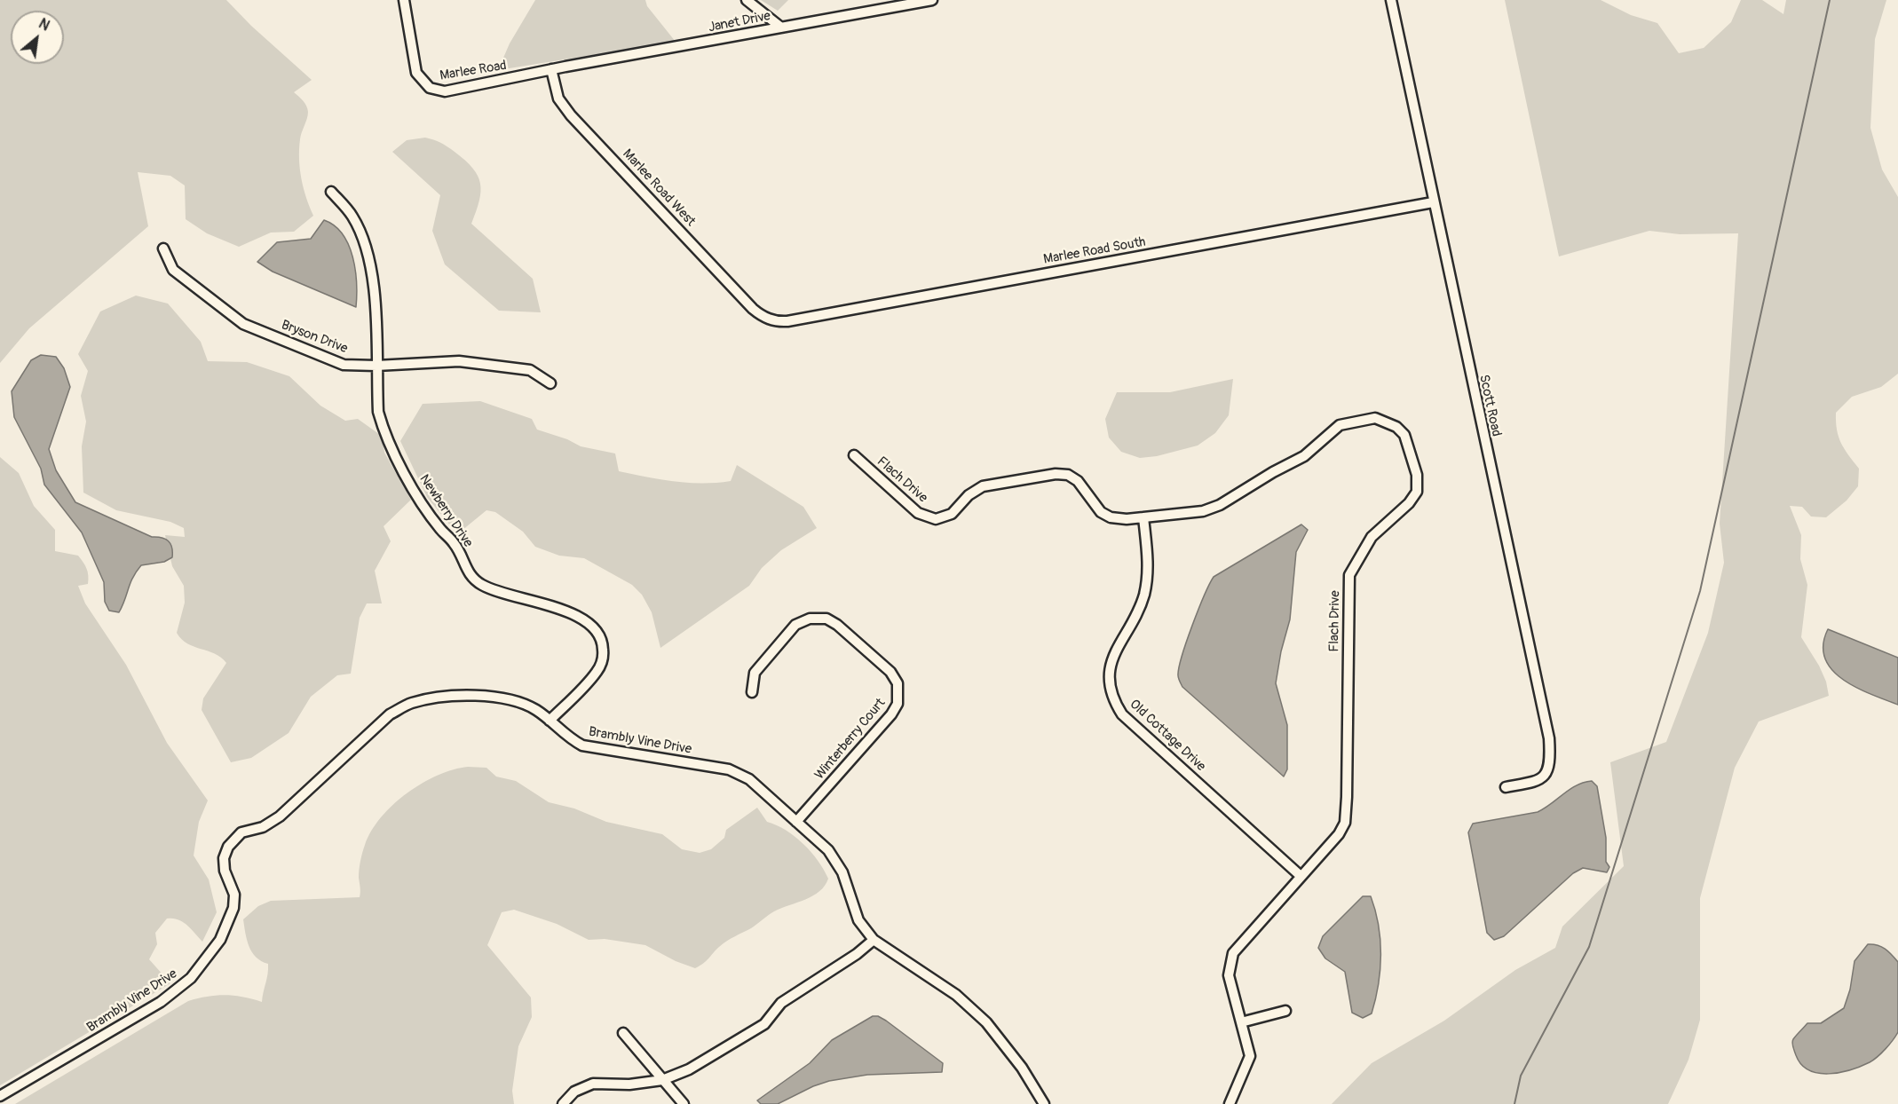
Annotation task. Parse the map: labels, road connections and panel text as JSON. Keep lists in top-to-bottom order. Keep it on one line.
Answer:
{"streets":{"street":["Janet Drive","Marlee Road","Marlee Road West","Marlee Road South","Bryson Drive","Scott Road","Flach Drive","Newberry Drive","Old Cottage Drive","Winterberry Court","Brambly Vine Drive"]},"crossings":[["Janet Drive","Marlee Road"],["Janet Drive","Marlee Road West"],["Marlee Road","Marlee Road West"],["Marlee Road West","Marlee Road South"],["Marlee Road South","Scott Road"],["Bryson Drive","Newberry Drive"],["Flach Drive","Old Cottage Drive"],["Newberry Drive","Brambly Vine Drive"],["Winterberry Court","Brambly Vine Drive"]],"north":"top right"}
